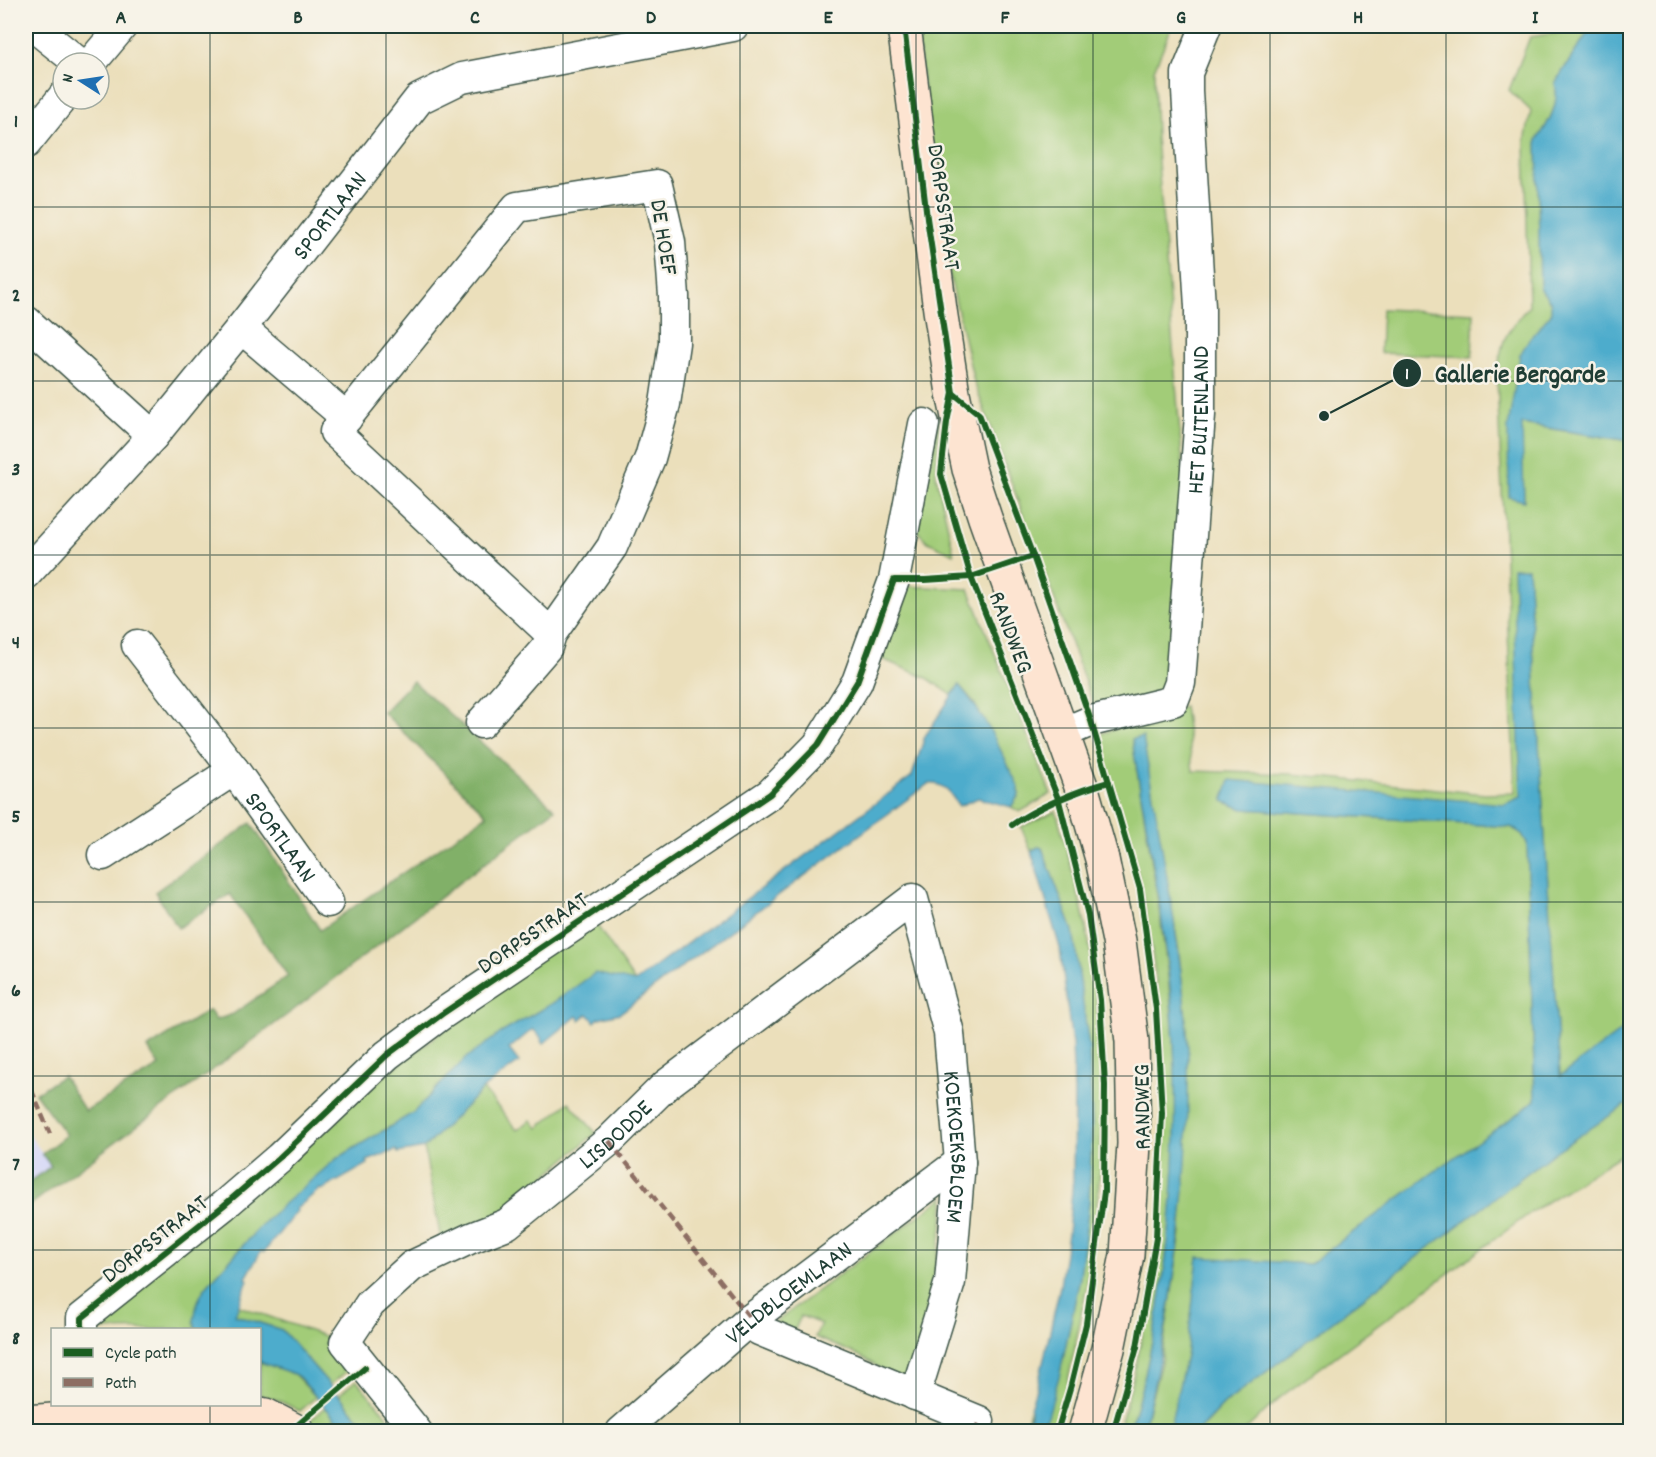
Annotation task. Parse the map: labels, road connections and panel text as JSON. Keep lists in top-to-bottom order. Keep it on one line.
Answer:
{"streets":{"main road":["DORPSSTRAAT","RANDWEG"],"street":["SPORTLAAN","DE HOEF","HET BUITENLAND","LISDODDE","KOEKOEKSBLOEM","VELDBLOEMLAAN"]},"crossings":[["DORPSSTRAAT","RANDWEG"],["HET BUITENLAND","RANDWEG"],["LISDODDE","KOEKOEKSBLOEM"],["KOEKOEKSBLOEM","VELDBLOEMLAAN"]],"places":["Gallerie Bergarde"],"legend":["Cycle path","Path"],"north":"left","grid":{"columns":["A","B","C","D","E","F","G","H","I"],"rows":["1","2","3","4","5","6","7","8"]}}
